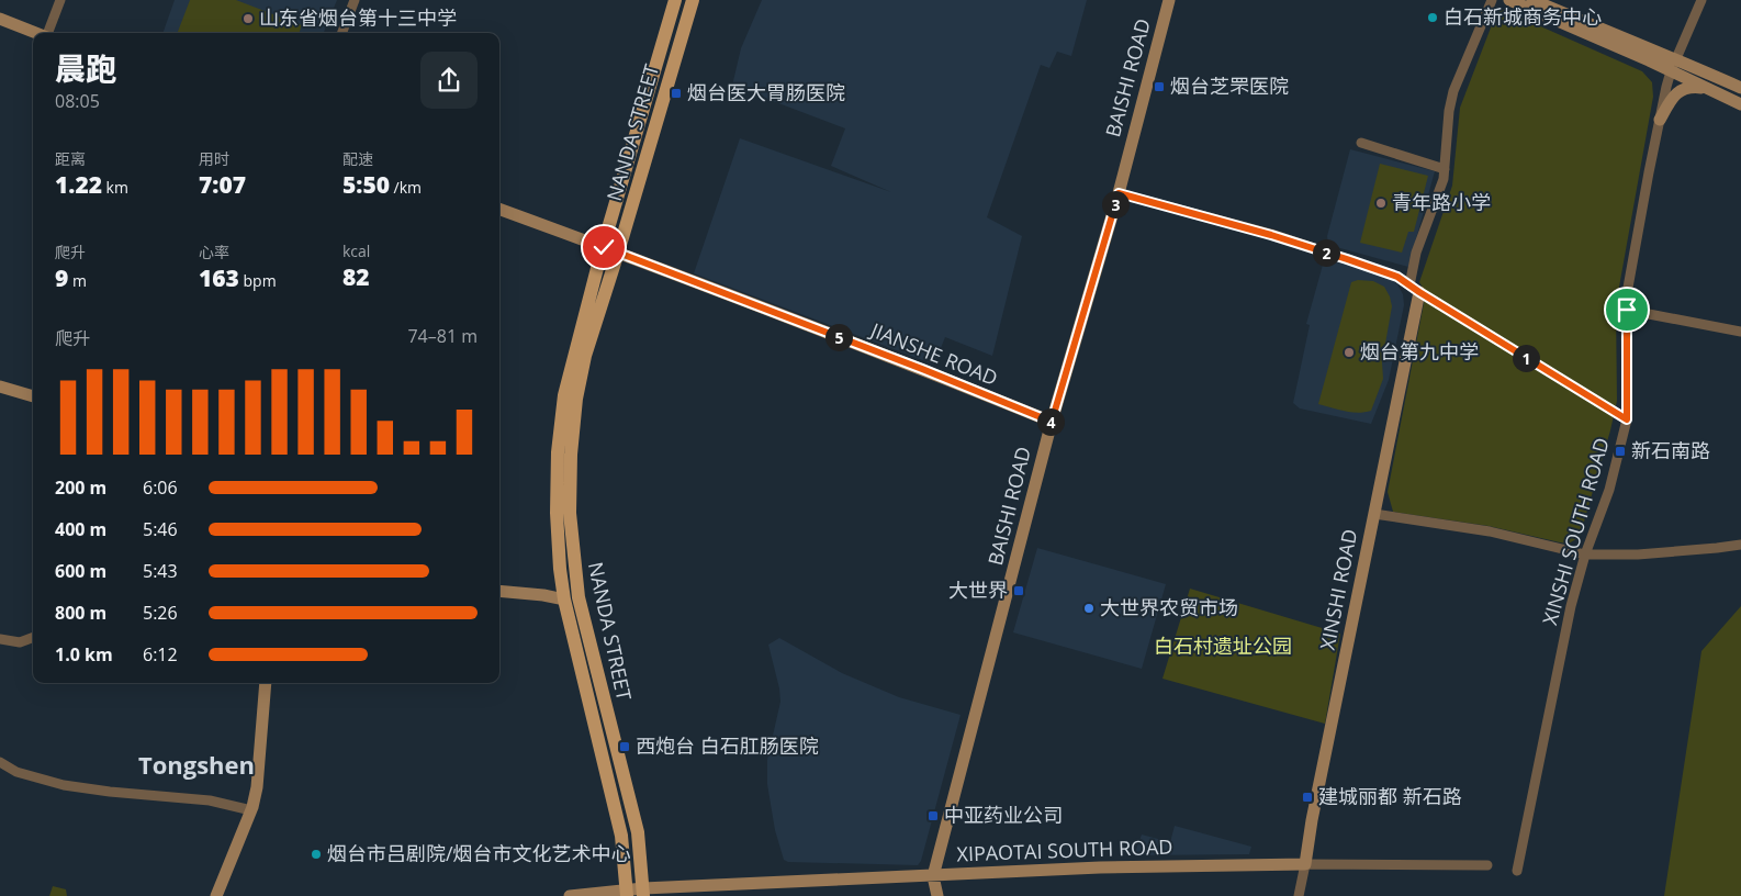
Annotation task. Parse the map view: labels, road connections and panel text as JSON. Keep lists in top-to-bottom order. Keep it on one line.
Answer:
{"streets":{"main road":["NANDA STREET"],"street":["BAISHI ROAD","JIANSHE ROAD","XINSHI SOUTH ROAD","XINSHI ROAD","XIPAOTAI SOUTH ROAD"]},"crossings":[["BAISHI ROAD","JIANSHE ROAD"],["BAISHI ROAD","XIPAOTAI SOUTH ROAD"],["NANDA STREET","JIANSHE ROAD"],["NANDA STREET","XIPAOTAI SOUTH ROAD"],["XINSHI ROAD","XIPAOTAI SOUTH ROAD"]],"districts":["Tongshen"],"parks":["白石村遗址公园"],"places":{"other":["白石新城商务中心","山东省烟台第十三中学","青年路小学","烟台第九中学","大世界农贸市场","烟台市吕剧院/烟台市文化艺术中心"],"transit":["烟台芝罘医院","烟台医大胃肠医院","新石南路","大世界","西炮台 白石肛肠医院","建城丽都 新石路","中亚药业公司"]},"page":{"heading":["晨跑","08:05"],"stats":[["距离","1.22 km"],["用时","7:07"],["配速","5:50 /km"],["爬升","9 m"],["心率","163 bpm"],["kcal","82"]],"pins":["3","2","5","1","4"],"chart":["爬升","74–81 m"],"list":[{"name":"200 m","note":"6:06"},{"name":"400 m","note":"5:46"},{"name":"600 m","note":"5:43"},{"name":"800 m","note":"5:26"},{"name":"1.0 km","note":"6:12"}]}}
